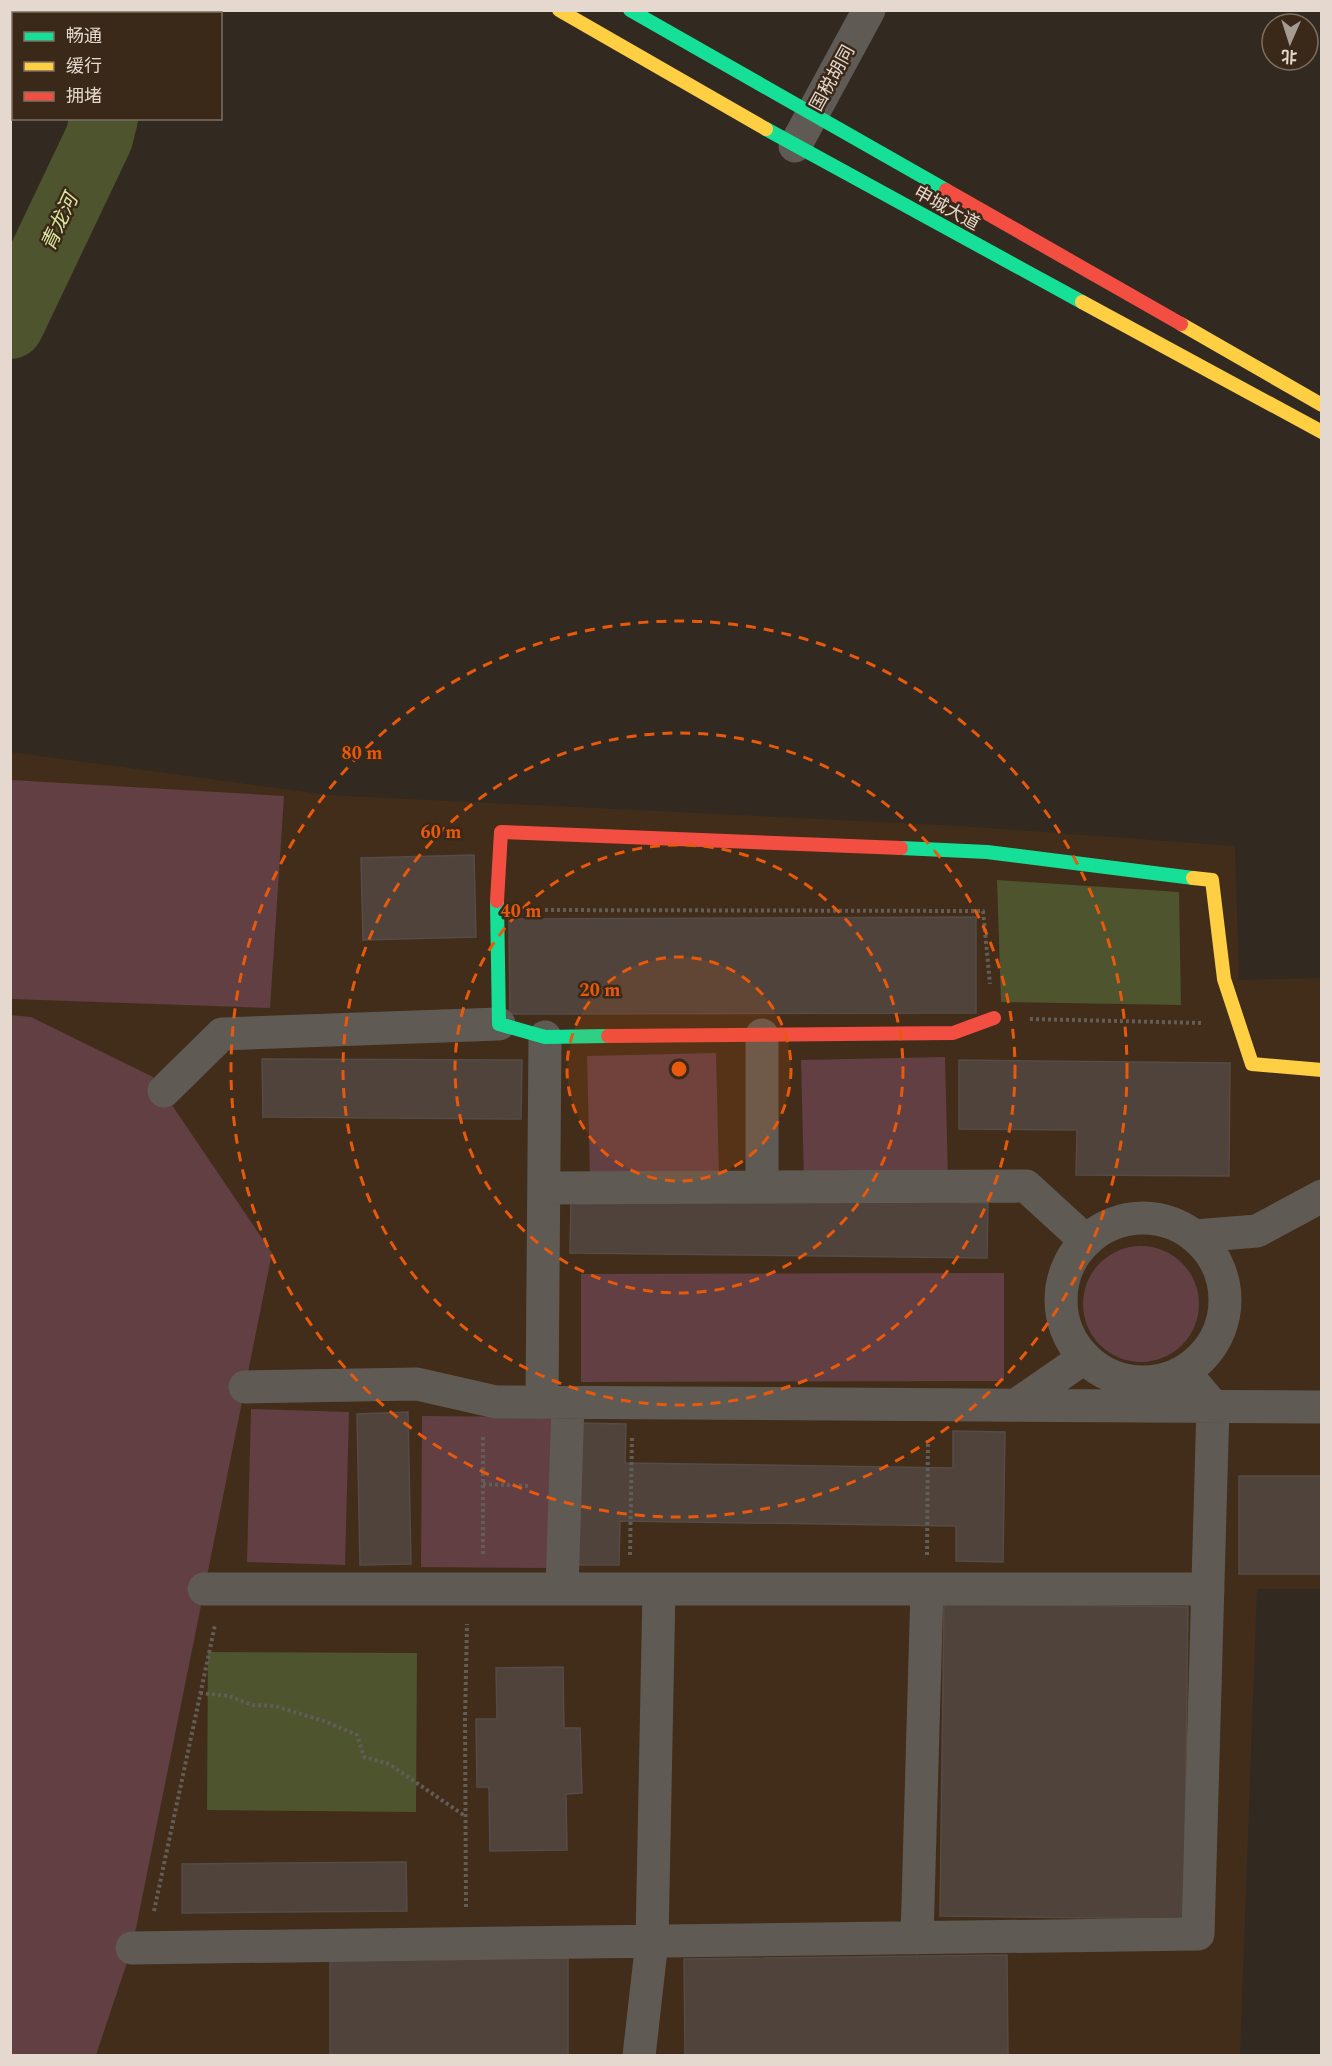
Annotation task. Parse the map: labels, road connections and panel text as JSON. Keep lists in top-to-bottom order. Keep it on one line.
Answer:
{"streets":{"main road":["申城大道"],"street":["国税胡同"]},"crossings":[["国税胡同","申城大道"]],"water":["青龙河"],"legend":["畅通","缓行","拥堵"],"north":"bottom","rings":["80 m","60 m","40 m","20 m"]}
